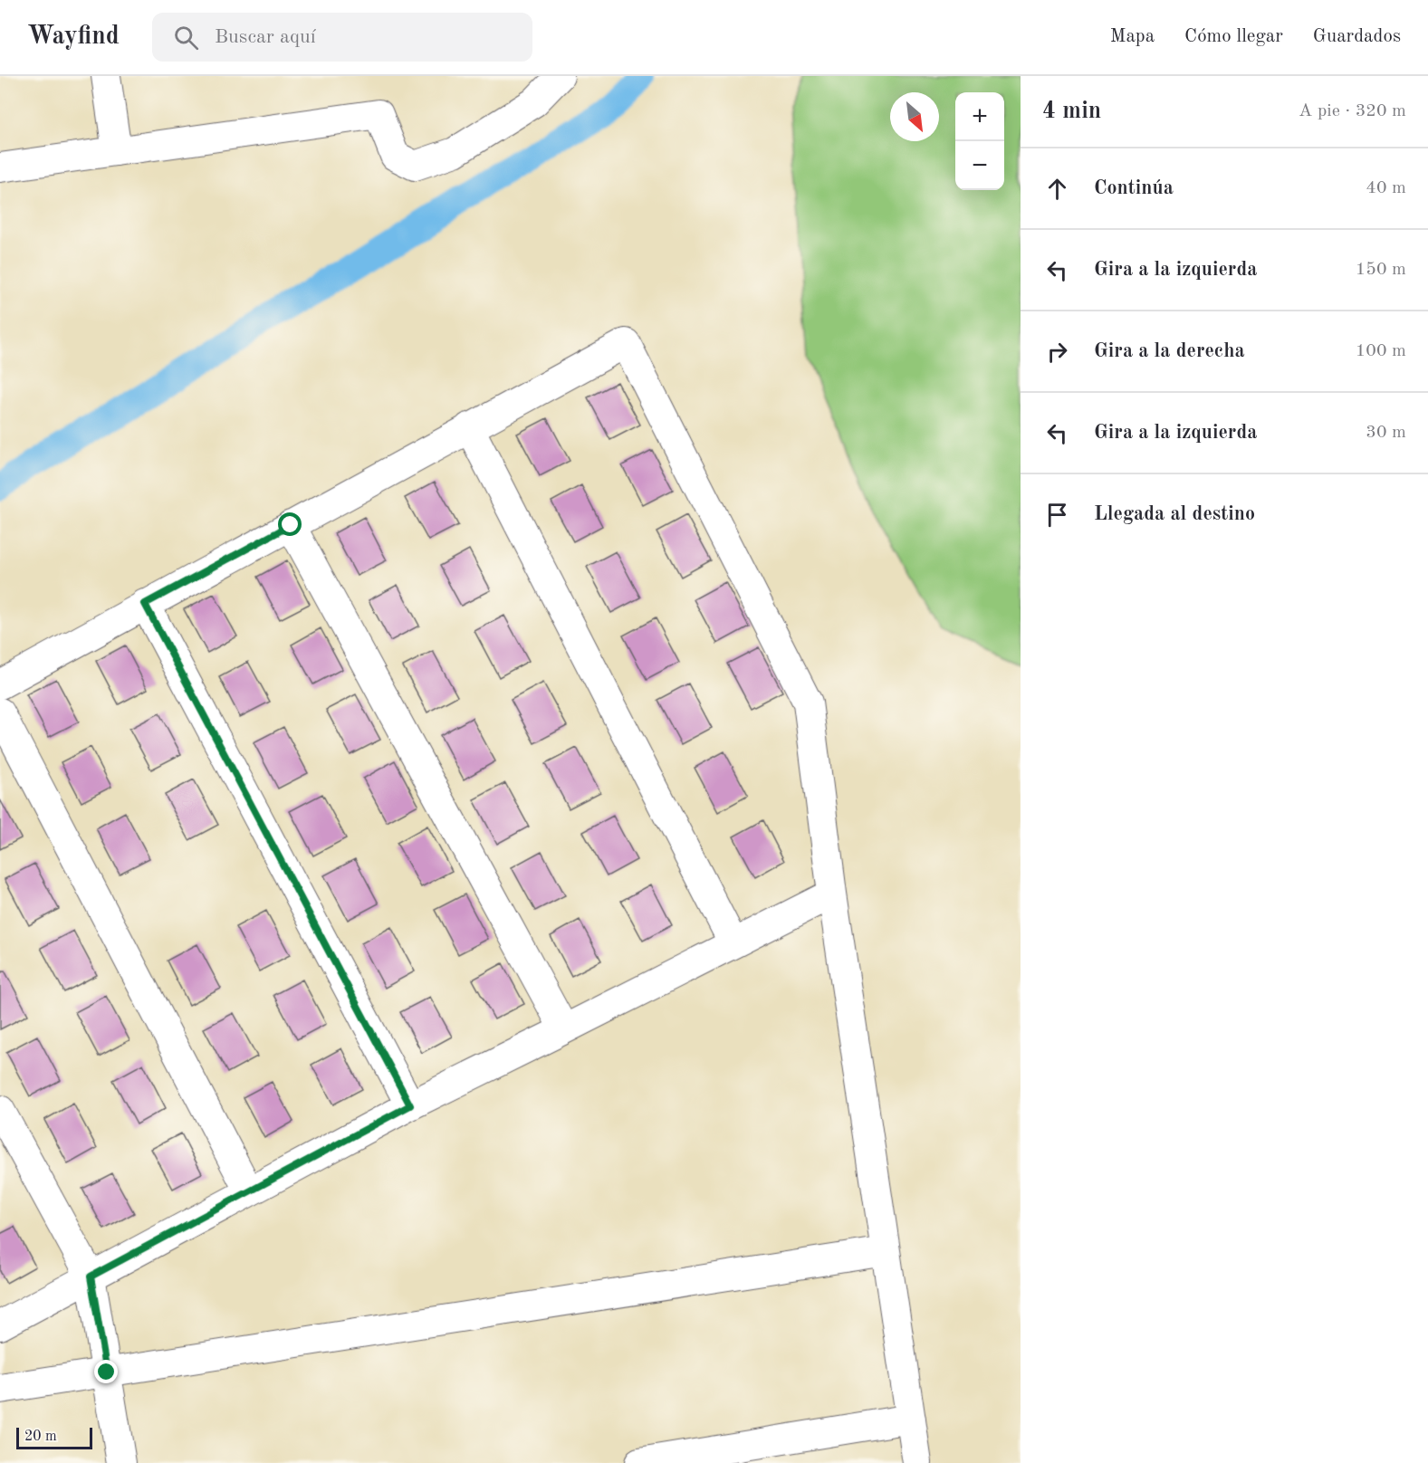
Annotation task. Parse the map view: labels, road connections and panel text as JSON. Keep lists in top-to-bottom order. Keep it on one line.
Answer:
{"scale_bar":"20 m","north":"bottom right","page":{"header":"Wayfind","search":"Buscar aquí","nav":["Mapa","Cómo llegar","Guardados"],"heading":["4 min","A pie · 320 m"],"map_buttons":["+","−"],"list":[["Continúa","40 m"],["Gira a la izquierda","150 m"],["Gira a la derecha","100 m"],["Gira a la izquierda","30 m"],"Llegada al destino"],"scale":"20 m"}}
